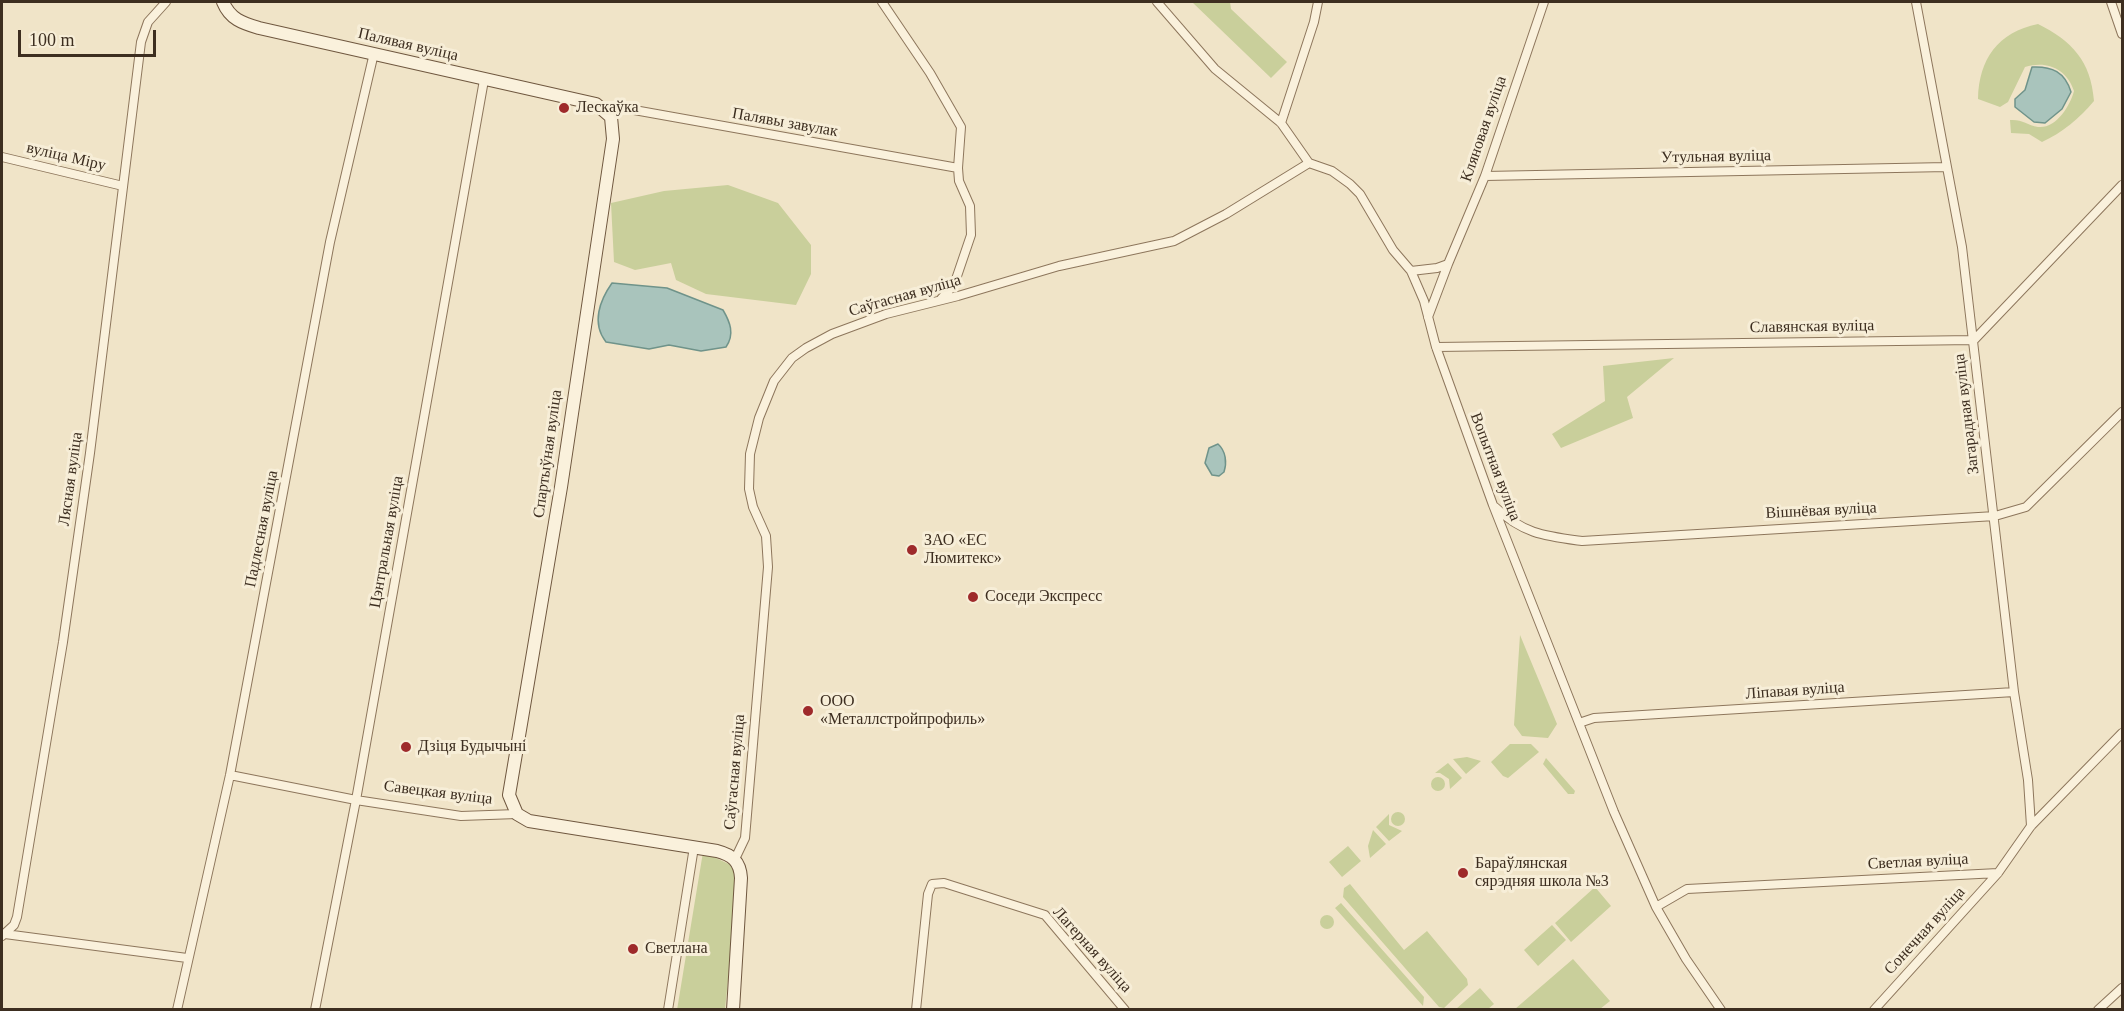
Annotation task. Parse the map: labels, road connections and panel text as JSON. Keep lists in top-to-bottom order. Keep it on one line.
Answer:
{"streets":{"main road":["Палявая вуліца","Спартыўная вуліца","Савецкая вуліца"],"street":["Палявы завулак","Кляновая вуліца","вуліца Міру","Утульная вуліца","Саўгасная вуліца","Славянская вуліца","Загарадная вуліца","Вопытная вуліца","Лясная вуліца","Вішнёвая вуліца","Падлесная вуліца","Цэнтральная вуліца","Ліпавая вуліца","Светлая вуліца","Сонечная вуліца","Лагерная вуліца"]},"crossings":[["Палявая вуліца","Палявы завулак"],["Палявая вуліца","Спартыўная вуліца"],["Палявая вуліца","Падлесная вуліца"],["Палявая вуліца","Цэнтральная вуліца"],["Палявы завулак","Спартыўная вуліца"],["Кляновая вуліца","Утульная вуліца"],["Кляновая вуліца","Вопытная вуліца"],["вуліца Міру","Лясная вуліца"],["Утульная вуліца","Загарадная вуліца"],["Саўгасная вуліца","Вопытная вуліца"],["Саўгасная вуліца","Савецкая вуліца"],["Славянская вуліца","Загарадная вуліца"],["Славянская вуліца","Вопытная вуліца"],["Загарадная вуліца","Вішнёвая вуліца"],["Загарадная вуліца","Ліпавая вуліца"],["Спартыўная вуліца","Савецкая вуліца"],["Вопытная вуліца","Вішнёвая вуліца"],["Вопытная вуліца","Ліпавая вуліца"],["Вопытная вуліца","Светлая вуліца"],["Лясная вуліца","Падлесная вуліца"],["Падлесная вуліца","Савецкая вуліца"],["Цэнтральная вуліца","Савецкая вуліца"],["Светлая вуліца","Сонечная вуліца"]],"places":["Лескаўка","ЗАО «ЕС Люмитекс»","Соседи Экспресс","ООО «Металлстройпрофиль»","Дзіця Будычыні","Бараўлянская сярэдняя школа №3","Светлана"],"scale_bar":"100 m"}
